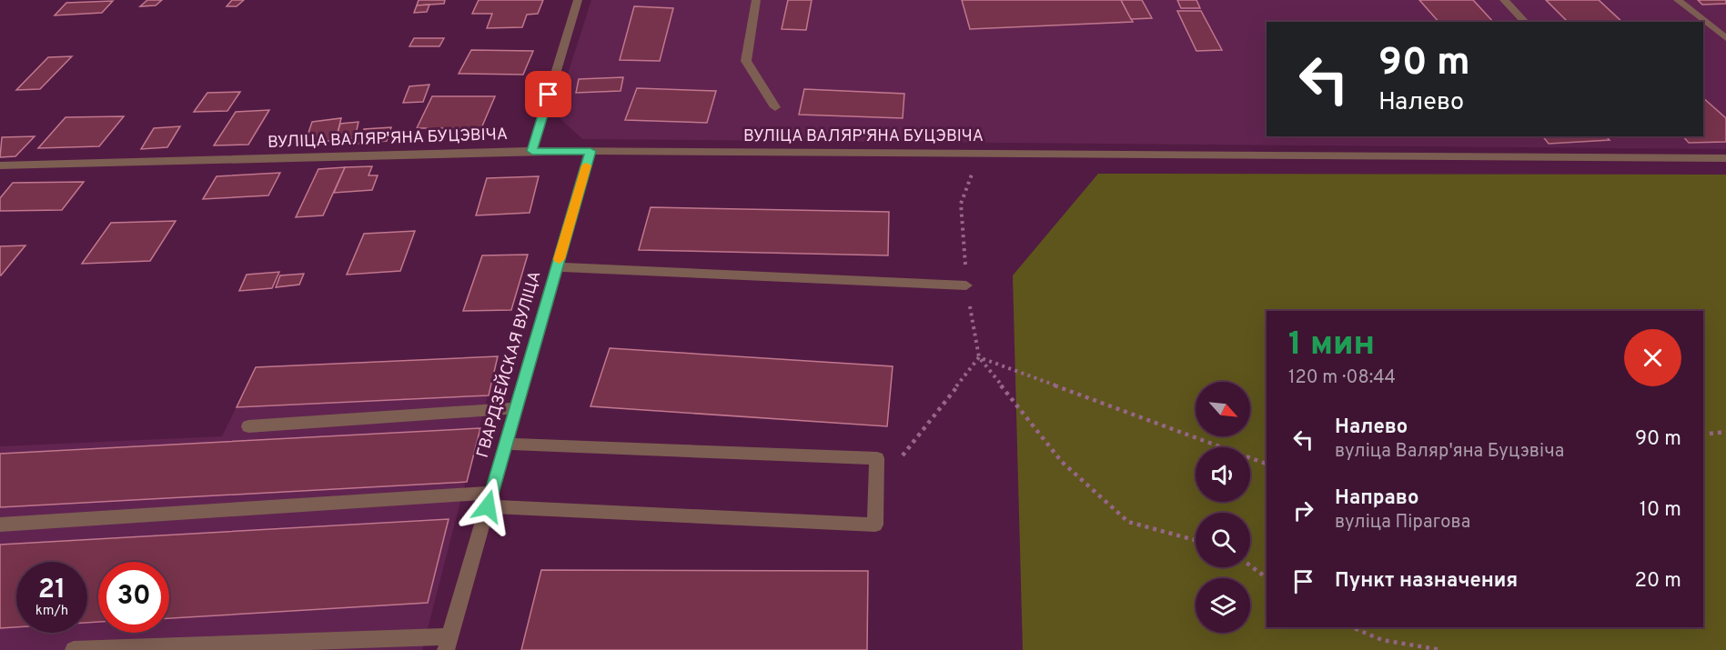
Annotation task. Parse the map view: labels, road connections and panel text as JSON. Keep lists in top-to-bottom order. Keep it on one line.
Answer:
{"streets":{"street":["ВУЛІЦА ВАЛЯР'ЯНА БУЦЭВІЧА","ГВАРДЗЕЙСКАЯ ВУЛІЦА"]},"crossings":[["ВУЛІЦА ВАЛЯР'ЯНА БУЦЭВІЧА","ГВАРДЗЕЙСКАЯ ВУЛІЦА"]],"north":"bottom right","page":{"turn":["90 m","Налево"],"heading":["1 мин","120 m · 08:44"],"list":[{"name":"Налево","note":"вуліца Валяр'яна Буцэвіча","value":"90 m"},{"name":"Направо","note":"вуліца Пірагова","value":"10 m"},{"name":"Пункт назначения","value":"20 m"}],"speed":"21 km/h","limit":"30"}}
